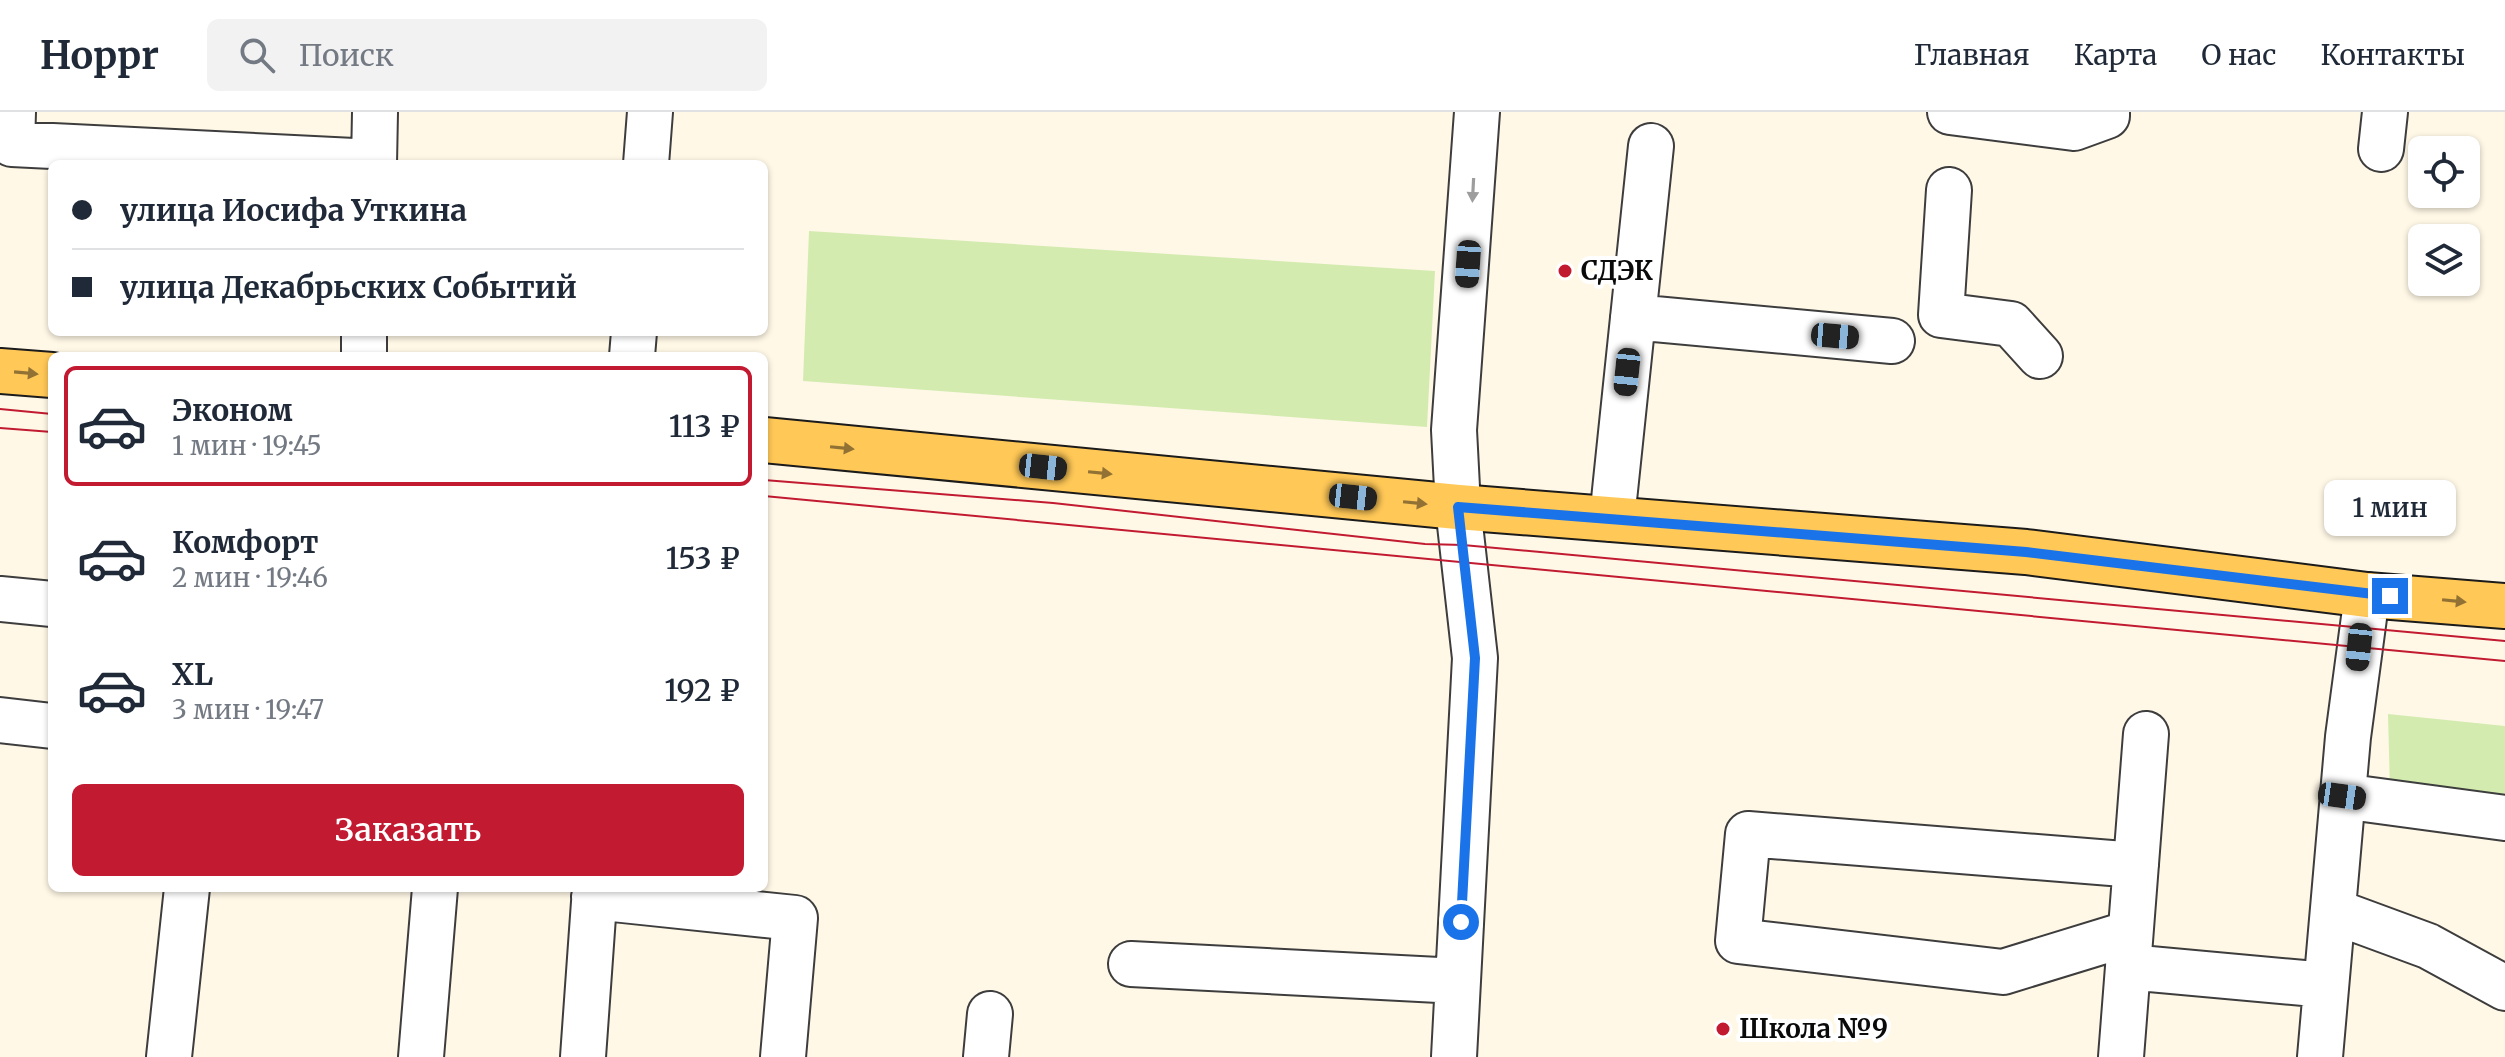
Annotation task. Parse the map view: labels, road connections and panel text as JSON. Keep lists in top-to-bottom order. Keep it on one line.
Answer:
{"places":["СДЭК","Школа №9"],"page":{"header":"Hoppr","search":"Поиск","nav":["Главная","Карта","О нас","Контакты"],"banner":["улица Иосифа Уткина","улица Декабрьских Событий"],"list":[{"name":"Эконом","note":"1 мин · 19:45","value":"113 ₽"},{"name":"Комфорт","note":"2 мин · 19:46","value":"153 ₽"},{"name":"XL","note":"3 мин · 19:47","value":"192 ₽"}],"bubble":"1 мин","buttons":"Заказать"}}
